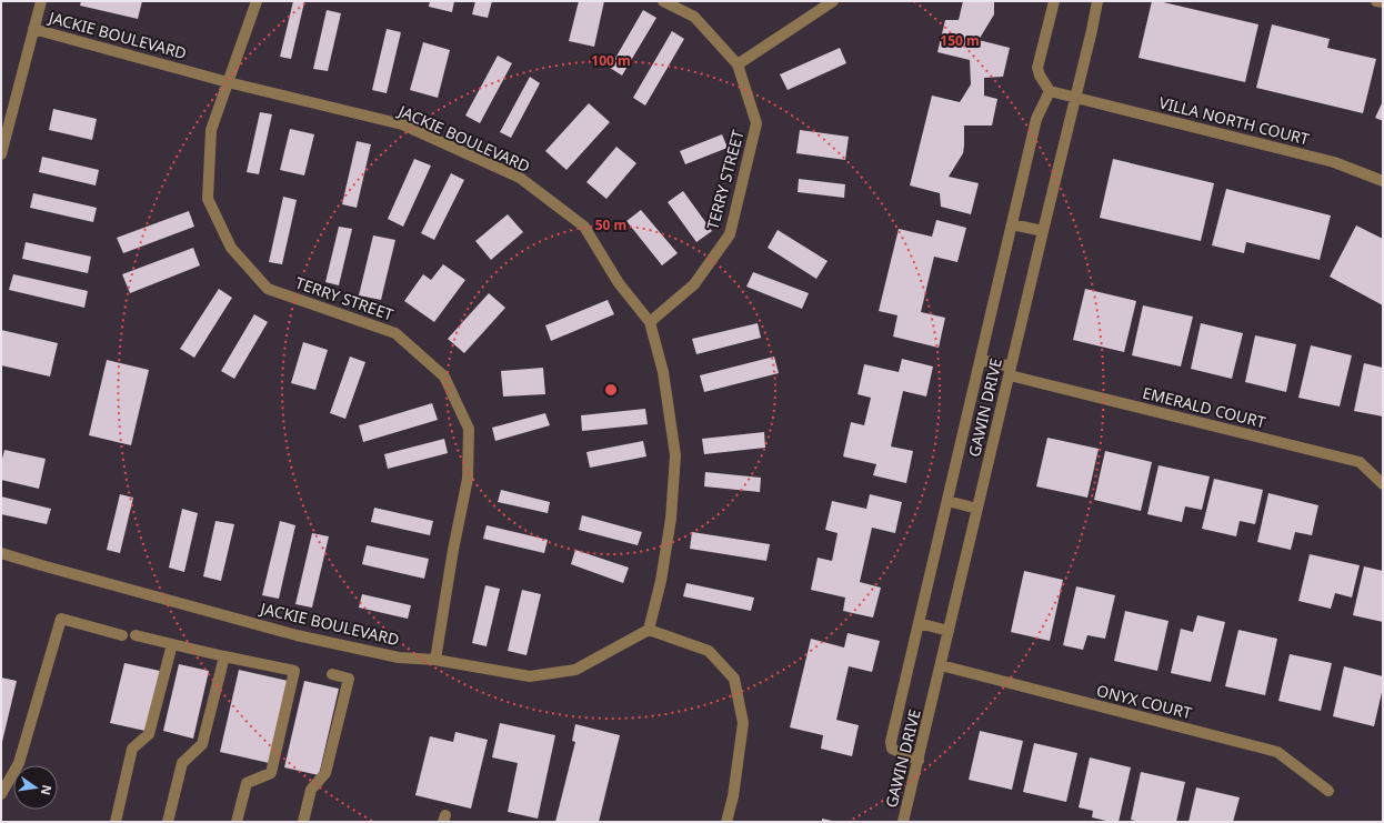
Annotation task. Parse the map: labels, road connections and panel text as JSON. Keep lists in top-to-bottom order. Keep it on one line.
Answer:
{"streets":{"street":["JACKIE BOULEVARD","VILLA NORTH COURT","TERRY STREET","GAWIN DRIVE","EMERALD COURT","ONYX COURT"]},"crossings":[["JACKIE BOULEVARD","TERRY STREET"],["VILLA NORTH COURT","GAWIN DRIVE"],["GAWIN DRIVE","EMERALD COURT"],["GAWIN DRIVE","ONYX COURT"]],"north":"right","rings":["150 m","100 m","50 m"]}
